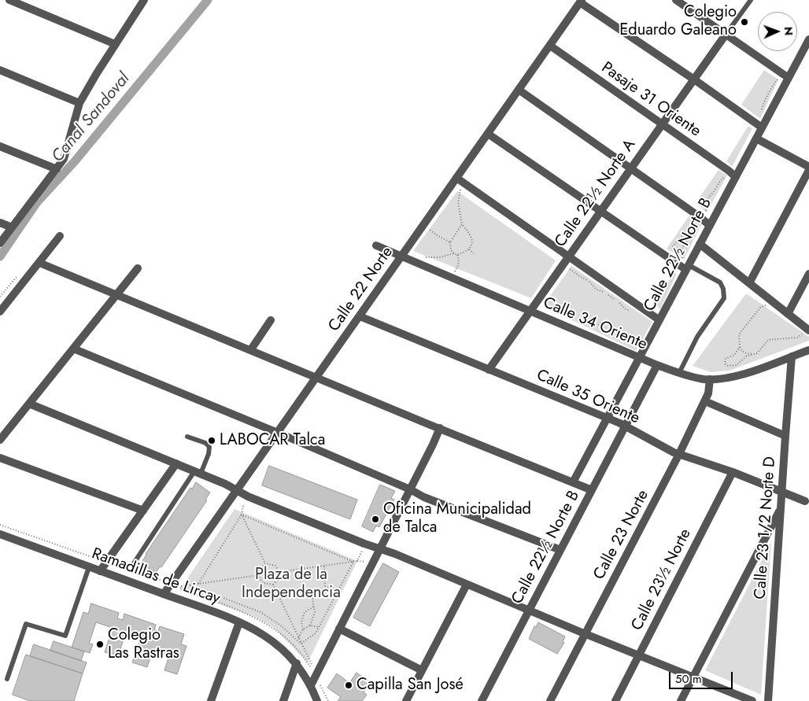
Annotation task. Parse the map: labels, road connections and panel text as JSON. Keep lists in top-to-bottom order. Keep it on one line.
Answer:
{"streets":{"street":["Pasaje 31 Oriente","Calle 22½ Norte A","Calle 22½ Norte B","Calle 22 Norte","Calle 34 Oriente","Calle 35 Oriente","Calle 23 1/2 Norte D","Calle 23 Norte","Ramadillas de Lircay","Calle 23½ Norte"]},"crossings":[["Pasaje 31 Oriente","Calle 22½ Norte A"],["Pasaje 31 Oriente","Calle 22½ Norte B"],["Pasaje 31 Oriente","Calle 22 Norte"],["Calle 22½ Norte A","Calle 34 Oriente"],["Calle 22½ Norte A","Calle 35 Oriente"],["Calle 22½ Norte B","Calle 34 Oriente"],["Calle 22½ Norte B","Calle 35 Oriente"],["Calle 22 Norte","Calle 34 Oriente"],["Calle 22 Norte","Calle 35 Oriente"],["Calle 22 Norte","Ramadillas de Lircay"],["Calle 34 Oriente","Calle 23 1/2 Norte D"],["Calle 34 Oriente","Calle 23 Norte"],["Calle 35 Oriente","Calle 23 1/2 Norte D"],["Calle 35 Oriente","Calle 23 Norte"],["Calle 35 Oriente","Calle 23½ Norte"]],"water":["Canal Sandoval"],"parks":["Plaza de la Independencia"],"places":["Colegio Eduardo Galeano","LABOCAR Talca","Oficina Municipalidad de Talca","Colegio Las Rastras","Capilla San José"],"scale_bar":"50 m","north":"right"}
